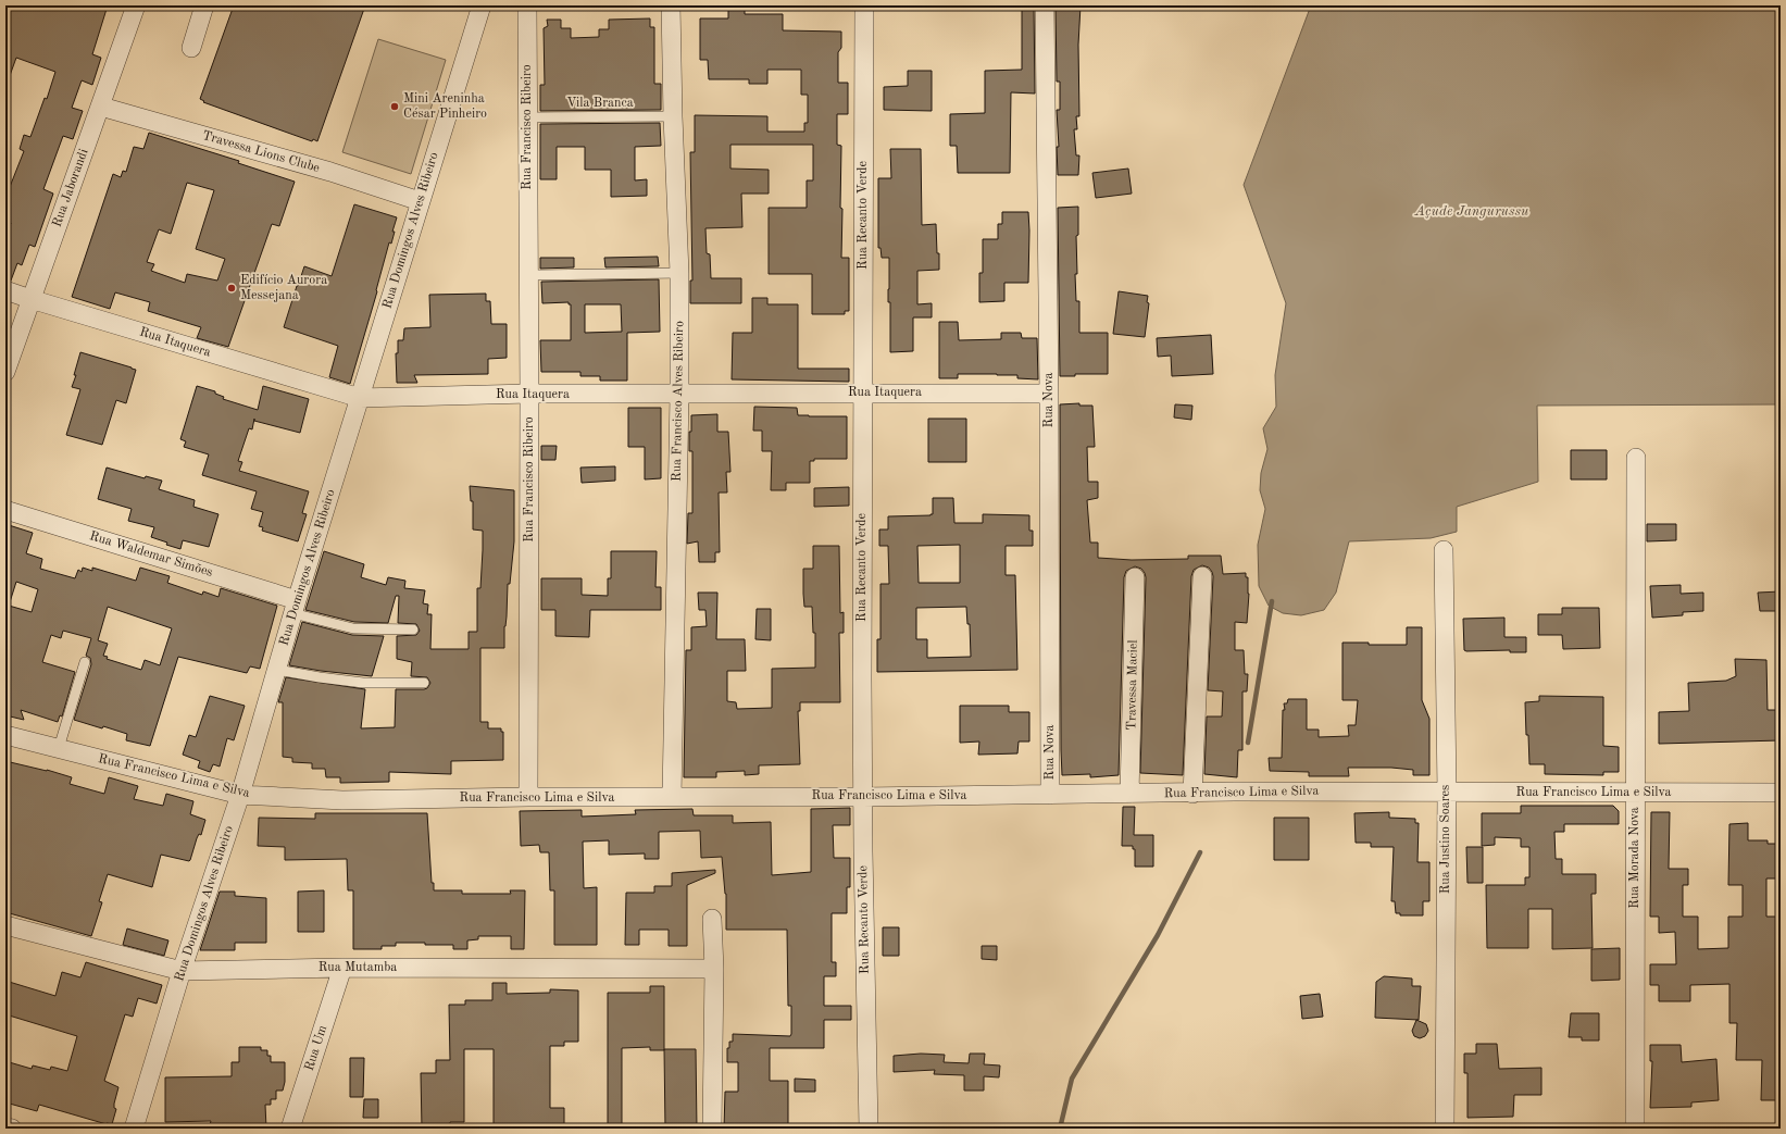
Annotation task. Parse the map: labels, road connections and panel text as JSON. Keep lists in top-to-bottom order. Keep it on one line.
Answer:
{"streets":{"street":["Rua Francisco Ribeiro","Travessa Lions Clube","Rua Jaborandi","Rua Recanto Verde","Rua Domingos Alves Ribeiro","Rua Itaquera","Rua Nova","Rua Francisco Alves Ribeiro","Rua Waldemar Simões","Travessa Maciel","Rua Francisco Lima e Silva","Rua Justino Soares","Rua Morada Nova","Rua Mutamba","Rua Um"],"lane":["Vila Branca"]},"crossings":[["Vila Branca","Rua Francisco Ribeiro"],["Vila Branca","Rua Francisco Alves Ribeiro"],["Rua Francisco Ribeiro","Rua Itaquera"],["Rua Francisco Ribeiro","Rua Francisco Lima e Silva"],["Travessa Lions Clube","Rua Jaborandi"],["Travessa Lions Clube","Rua Domingos Alves Ribeiro"],["Rua Jaborandi","Rua Itaquera"],["Rua Recanto Verde","Rua Itaquera"],["Rua Recanto Verde","Rua Francisco Lima e Silva"],["Rua Domingos Alves Ribeiro","Rua Itaquera"],["Rua Domingos Alves Ribeiro","Rua Waldemar Simões"],["Rua Domingos Alves Ribeiro","Rua Francisco Lima e Silva"],["Rua Domingos Alves Ribeiro","Rua Mutamba"],["Rua Itaquera","Rua Nova"],["Rua Itaquera","Rua Francisco Alves Ribeiro"],["Rua Nova","Rua Francisco Lima e Silva"],["Rua Francisco Alves Ribeiro","Rua Francisco Lima e Silva"],["Travessa Maciel","Rua Francisco Lima e Silva"],["Rua Francisco Lima e Silva","Rua Justino Soares"],["Rua Francisco Lima e Silva","Rua Morada Nova"],["Rua Mutamba","Rua Um"]],"water":["Açude Jangurussu"],"places":["Mini Areninha César Pinheiro","Edifício Aurora Messejana"]}
